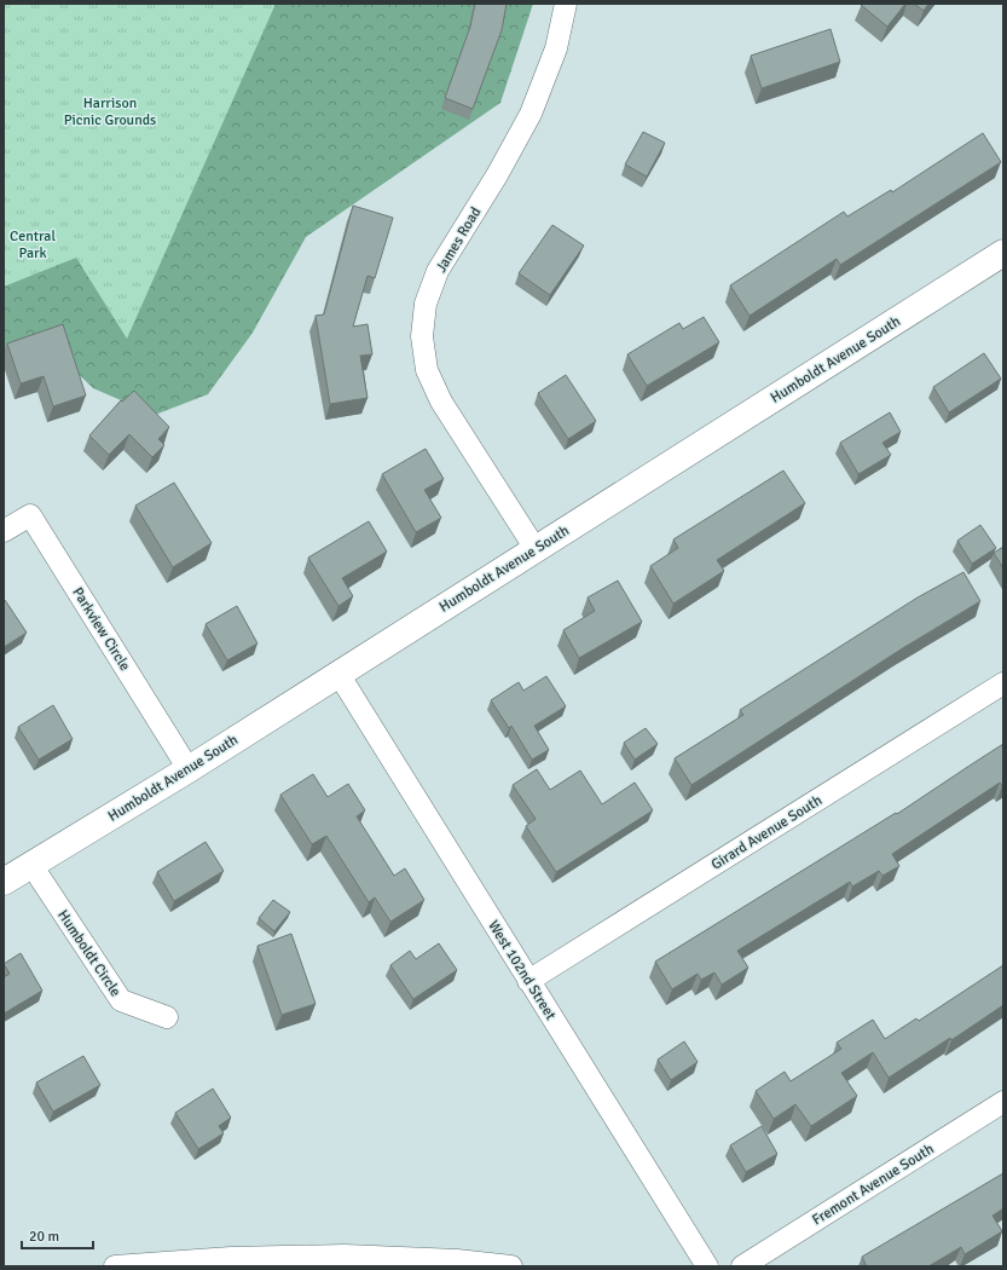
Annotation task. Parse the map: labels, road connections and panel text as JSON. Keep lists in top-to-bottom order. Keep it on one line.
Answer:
{"streets":{"street":["James Road","Humboldt Avenue South","Parkview Circle","Girard Avenue South","Humboldt Circle","West 102nd Street","Fremont Avenue South"]},"crossings":[["James Road","Humboldt Avenue South"],["Humboldt Avenue South","Parkview Circle"],["Humboldt Avenue South","Humboldt Circle"],["Humboldt Avenue South","West 102nd Street"],["Girard Avenue South","West 102nd Street"]],"parks":["Harrison Picnic Grounds","Central Park"],"scale_bar":"20 m"}
